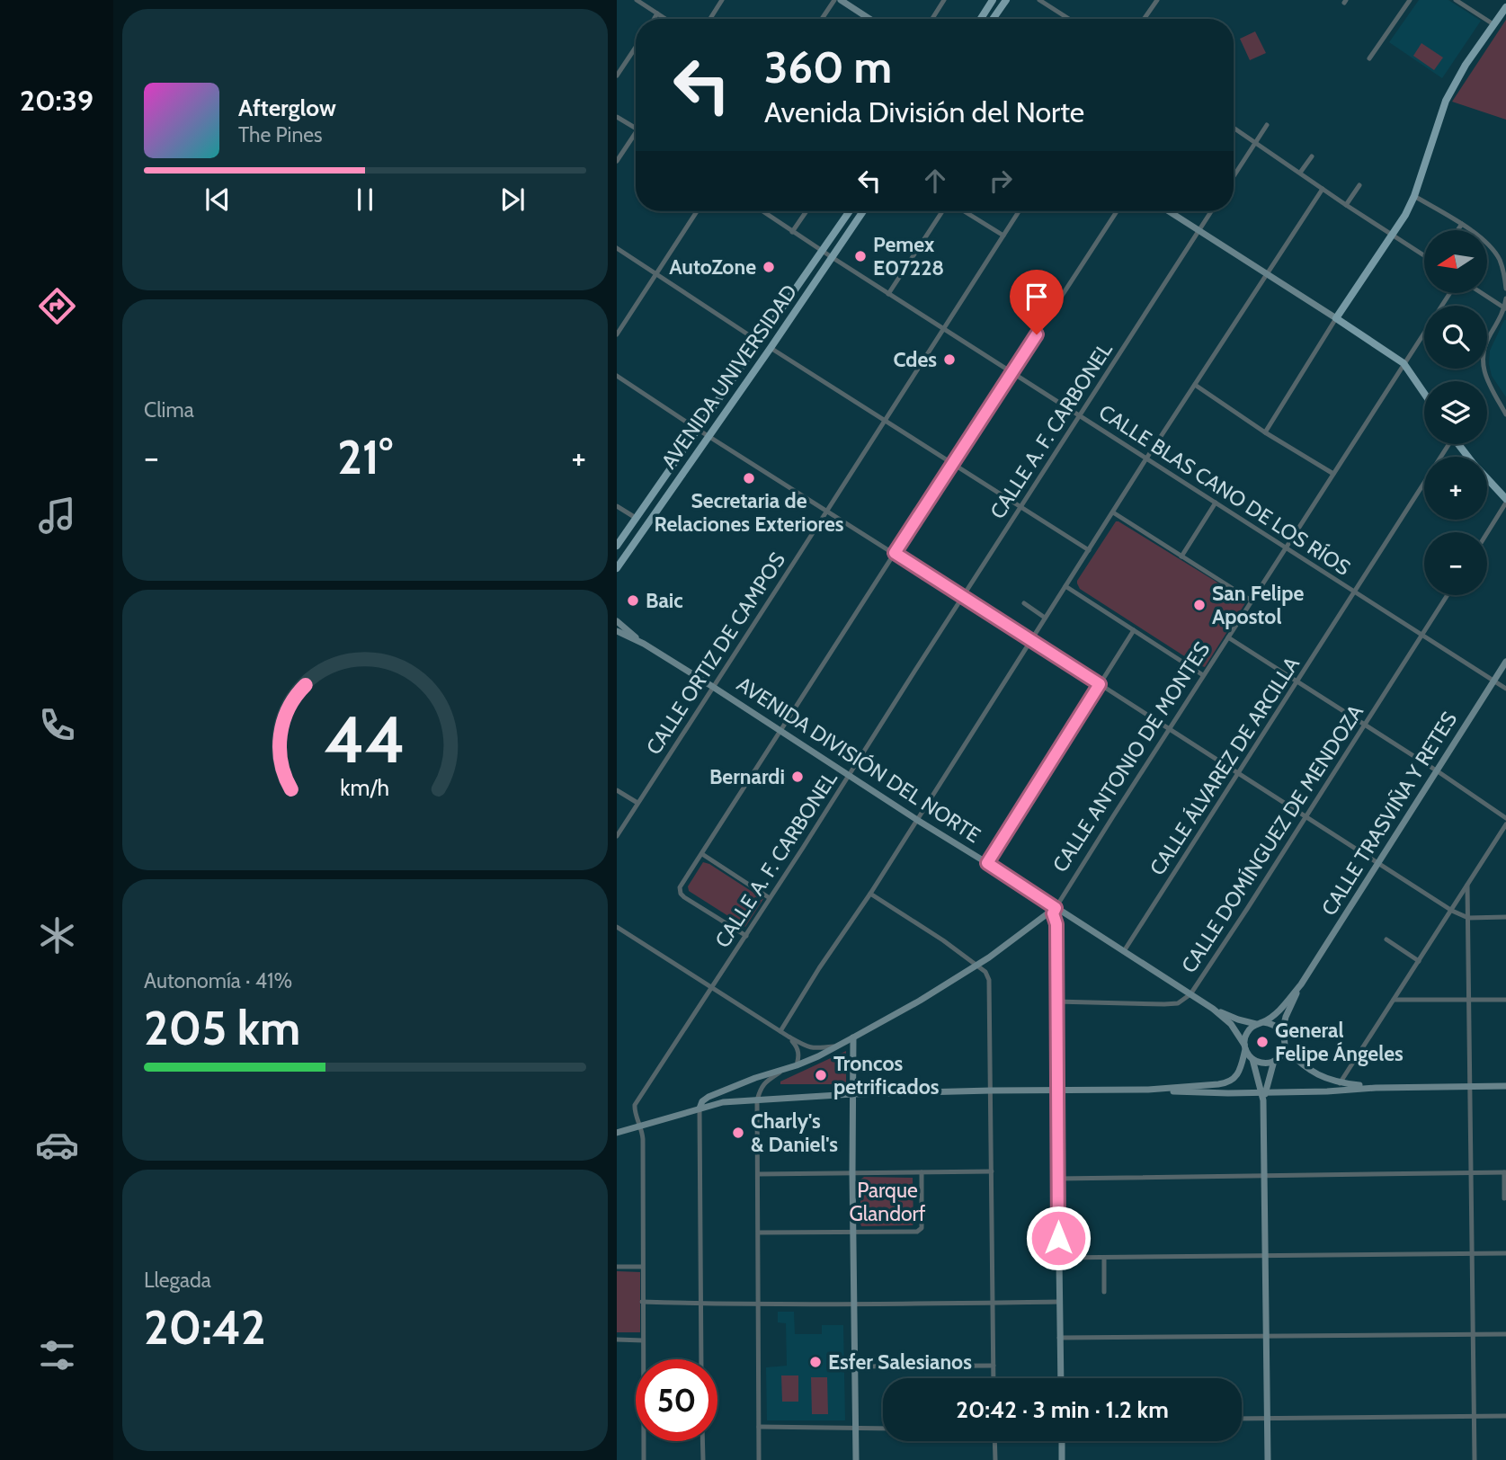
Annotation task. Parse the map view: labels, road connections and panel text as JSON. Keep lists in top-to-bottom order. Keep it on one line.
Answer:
{"streets":{"main road":["AVENIDA UNIVERSIDAD","AVENIDA DIVISIÓN DEL NORTE","CALLE TRASVIÑA Y RETES"],"street":["CALLE A. F. CARBONEL","CALLE BLAS CANO DE LOS RÍOS","CALLE ORTIZ DE CAMPOS","CALLE ANTONIO DE MONTES","CALLE ÁLVAREZ DE ARCILLA","CALLE DOMÍNGUEZ DE MENDOZA"]},"crossings":[["AVENIDA UNIVERSIDAD","CALLE BLAS CANO DE LOS RÍOS"],["CALLE A. F. CARBONEL","CALLE BLAS CANO DE LOS RÍOS"],["CALLE A. F. CARBONEL","AVENIDA DIVISIÓN DEL NORTE"],["CALLE BLAS CANO DE LOS RÍOS","CALLE ORTIZ DE CAMPOS"],["CALLE BLAS CANO DE LOS RÍOS","CALLE ANTONIO DE MONTES"],["CALLE BLAS CANO DE LOS RÍOS","CALLE ÁLVAREZ DE ARCILLA"],["CALLE BLAS CANO DE LOS RÍOS","CALLE TRASVIÑA Y RETES"],["CALLE BLAS CANO DE LOS RÍOS","CALLE DOMÍNGUEZ DE MENDOZA"],["CALLE ORTIZ DE CAMPOS","AVENIDA DIVISIÓN DEL NORTE"],["CALLE ANTONIO DE MONTES","AVENIDA DIVISIÓN DEL NORTE"],["AVENIDA DIVISIÓN DEL NORTE","CALLE ÁLVAREZ DE ARCILLA"],["AVENIDA DIVISIÓN DEL NORTE","CALLE TRASVIÑA Y RETES"],["AVENIDA DIVISIÓN DEL NORTE","CALLE DOMÍNGUEZ DE MENDOZA"]],"parks":["Parque Glandorf"],"places":["Pemex E07228","AutoZone","Cdes","Secretaria de Relaciones Exteriores","Baic","San Felipe Apostol","Bernardi","General Felipe Ángeles","Troncos petrificados","Charly's & Daniel's","Esfer Salesianos"],"north":"left","page":{"tabs":"20:39","turn":["360 m","Avenida División del Norte"],"song":["Afterglow","The Pines"],"map_buttons":["+","−"],"tile":["Clima",["Autonomía · 41%","205 km"],["Llegada","20:42"]],"heat":["−","21°","+"],"limit":"50","trip":"20:42 · 3 min · 1.2 km","gauge":["44","km/h"]}}
